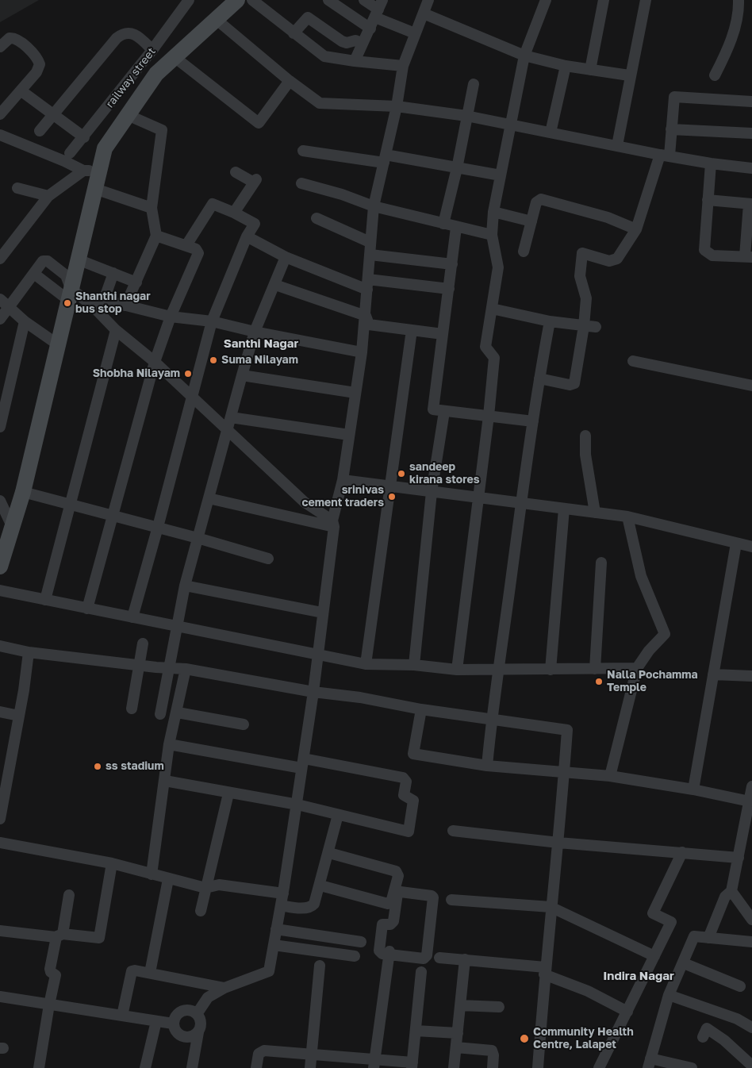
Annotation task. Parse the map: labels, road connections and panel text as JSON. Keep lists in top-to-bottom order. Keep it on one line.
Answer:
{"streets":{"street":["railway street"]},"districts":["Santhi Nagar","Indira Nagar"],"places":["Shanthi nagar bus stop","Suma Nilayam","Shobha Nilayam","sandeep kirana stores","srinivas cement traders","Nalla Pochamma Temple","ss stadium","Community Health Centre, Lalapet"]}
